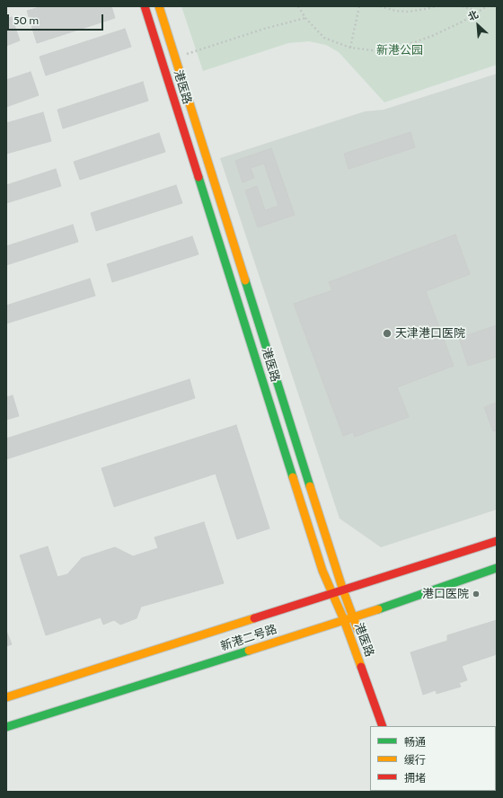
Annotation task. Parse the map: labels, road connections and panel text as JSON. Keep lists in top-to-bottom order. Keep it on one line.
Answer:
{"streets":{"street":["港医路","新港二号路"]},"crossings":[["港医路","新港二号路"]],"parks":["新港公园"],"places":["天津港口医院","港口医院"],"legend":["畅通","缓行","拥堵"],"scale_bar":"50 m","north":"top left"}
